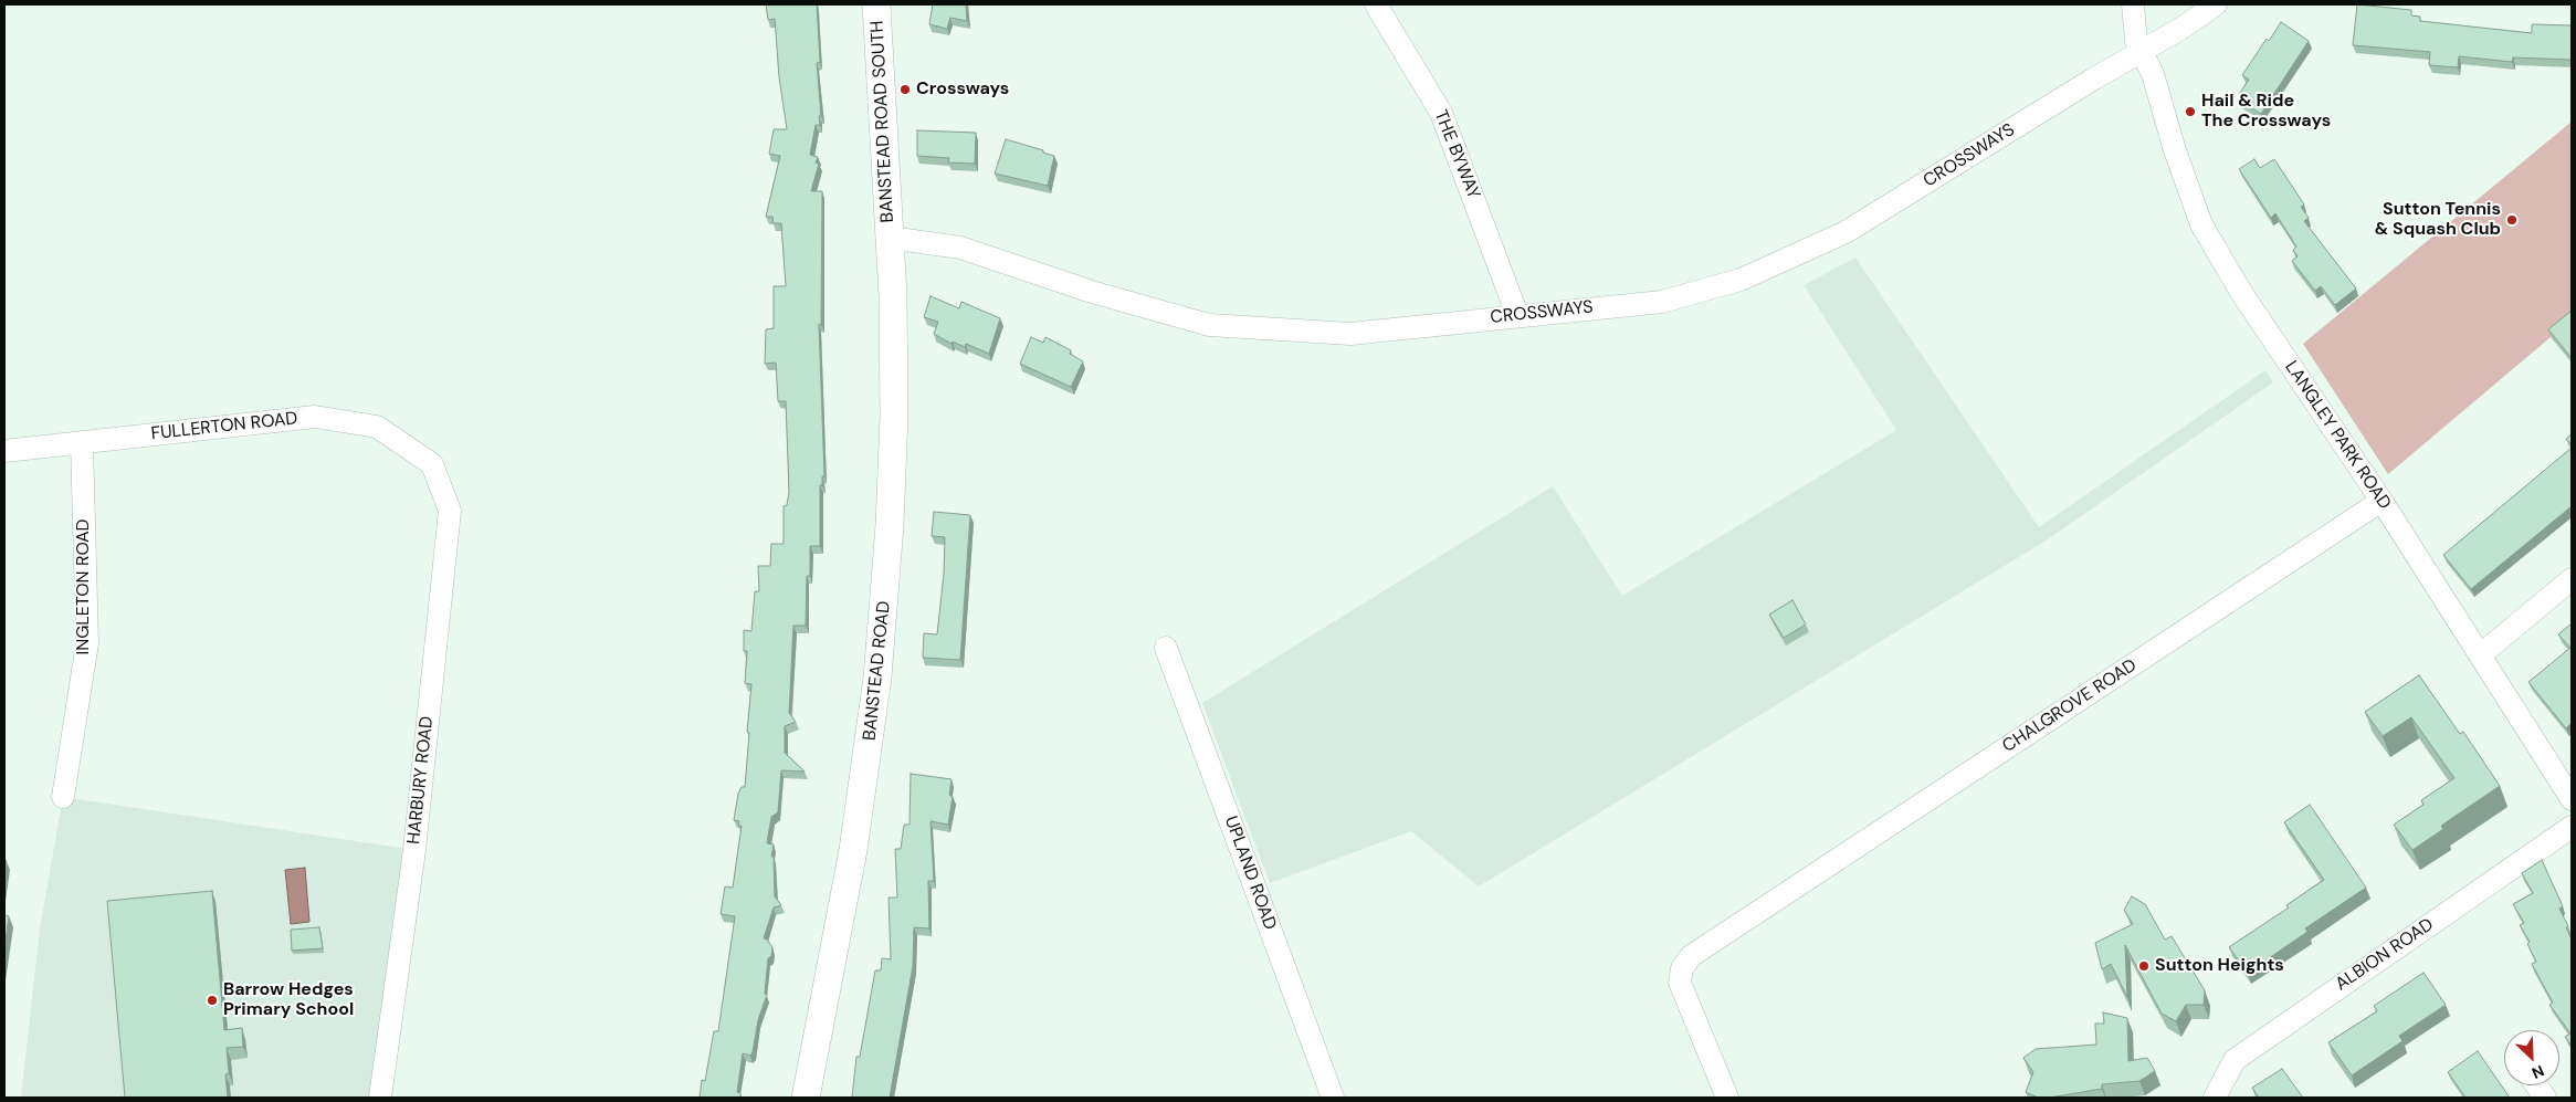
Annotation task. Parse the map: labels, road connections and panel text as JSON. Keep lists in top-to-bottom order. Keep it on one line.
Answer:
{"streets":{"street":["BANSTEAD ROAD SOUTH","THE BYWAY","CROSSWAYS","FULLERTON ROAD","LANGLEY PARK ROAD","INGLETON ROAD","BANSTEAD ROAD","CHALGROVE ROAD","HARBURY ROAD","UPLAND ROAD","ALBION ROAD"]},"crossings":[["BANSTEAD ROAD SOUTH","CROSSWAYS"],["BANSTEAD ROAD SOUTH","BANSTEAD ROAD"],["THE BYWAY","CROSSWAYS"],["CROSSWAYS","LANGLEY PARK ROAD"],["CROSSWAYS","BANSTEAD ROAD"],["FULLERTON ROAD","INGLETON ROAD"],["FULLERTON ROAD","HARBURY ROAD"],["LANGLEY PARK ROAD","CHALGROVE ROAD"]],"places":["Crossways","Hail & Ride The Crossways","Sutton Tennis & Squash Club","Sutton Heights","Barrow Hedges Primary School"],"north":"bottom right"}
